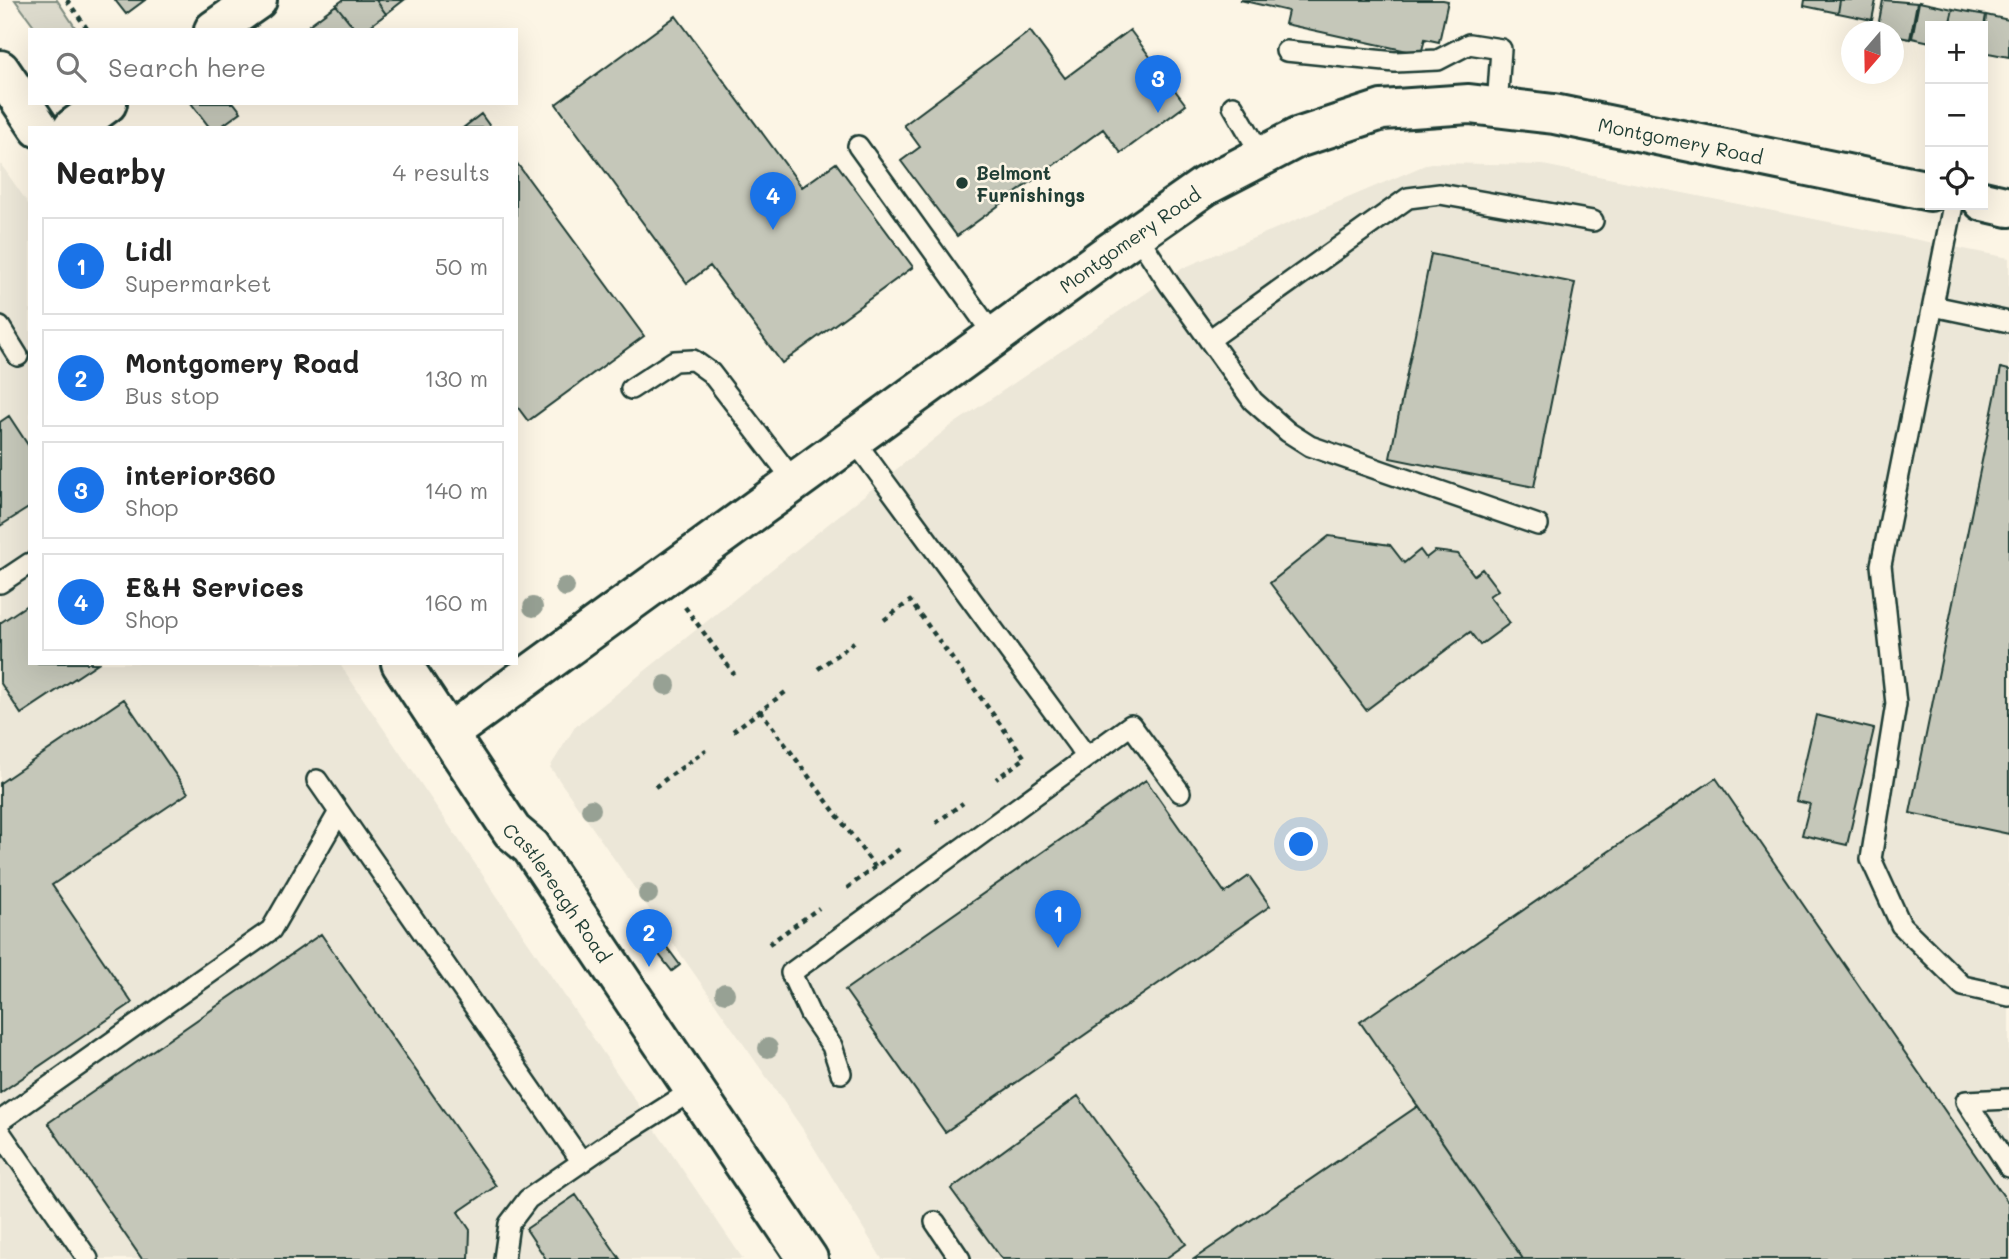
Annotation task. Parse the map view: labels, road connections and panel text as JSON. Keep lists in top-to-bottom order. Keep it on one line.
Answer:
{"streets":{"street":["Montgomery Road","Castlereagh Road"]},"crossings":[["Montgomery Road","Castlereagh Road"]],"places":["Belmont Furnishings"],"north":"bottom","page":{"map_buttons":["+","−"],"search":"Search here","pins":["3","4","1","2"],"heading":["Nearby","4 results"],"list":[{"mark":"1","name":"Lidl","note":"Supermarket","value":"50 m"},{"mark":"2","name":"Montgomery Road","note":"Bus stop","value":"130 m"},{"mark":"3","name":"interior360","note":"Shop","value":"140 m"},{"mark":"4","name":"E&H Services","note":"Shop","value":"160 m"}]}}
